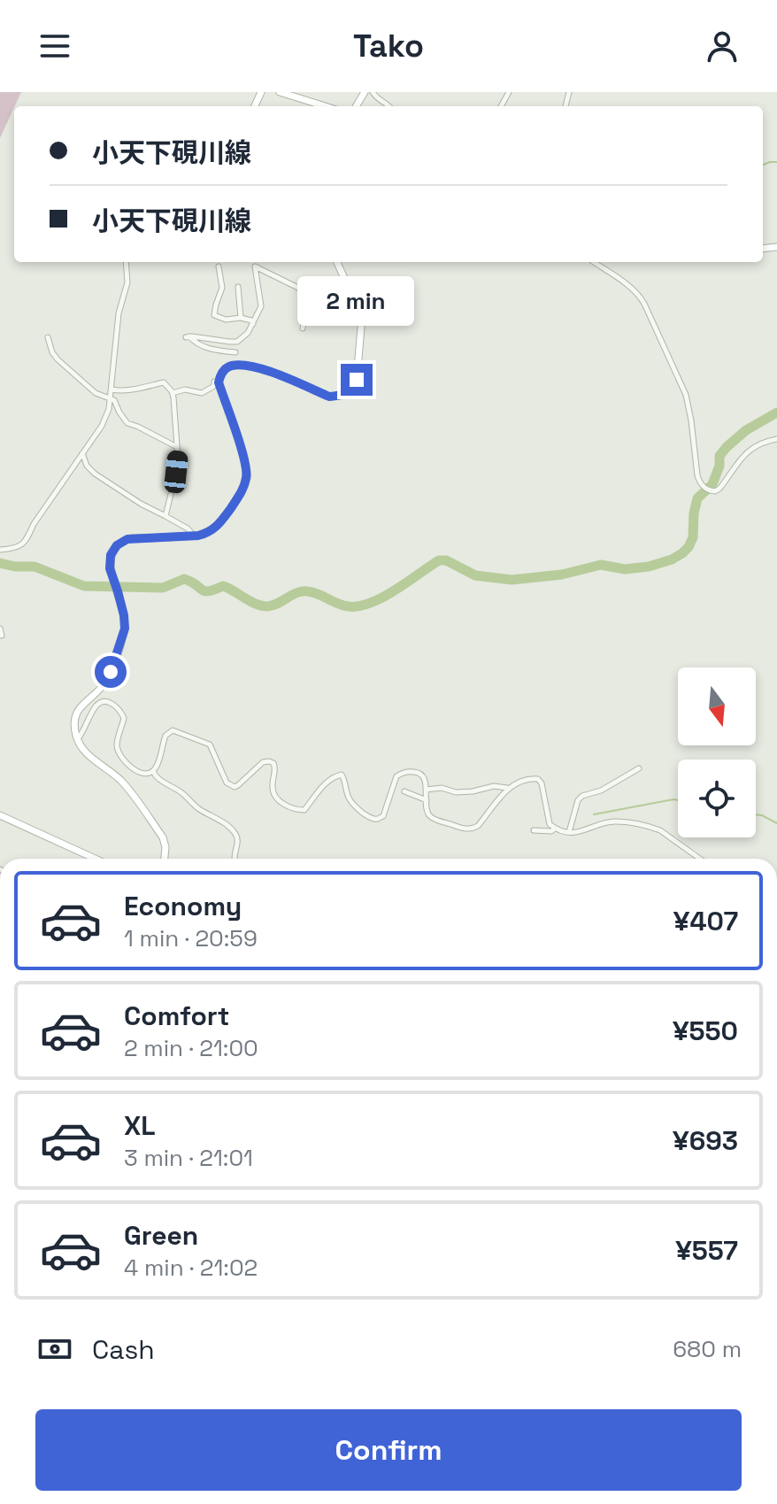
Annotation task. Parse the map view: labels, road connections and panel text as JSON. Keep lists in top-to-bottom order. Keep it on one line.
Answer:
{"north":"bottom","page":{"header":"Tako","banner":["小天下硯川線","小天下硯川線"],"bubble":"2 min","list":[{"name":"Economy","note":"1 min · 20:59","value":"¥407"},{"name":"Comfort","note":"2 min · 21:00","value":"¥550"},{"name":"XL","note":"3 min · 21:01","value":"¥693"},{"name":"Green","note":"4 min · 21:02","value":"¥557"}],"pay":["Cash","680 m"],"buttons":"Confirm"}}
